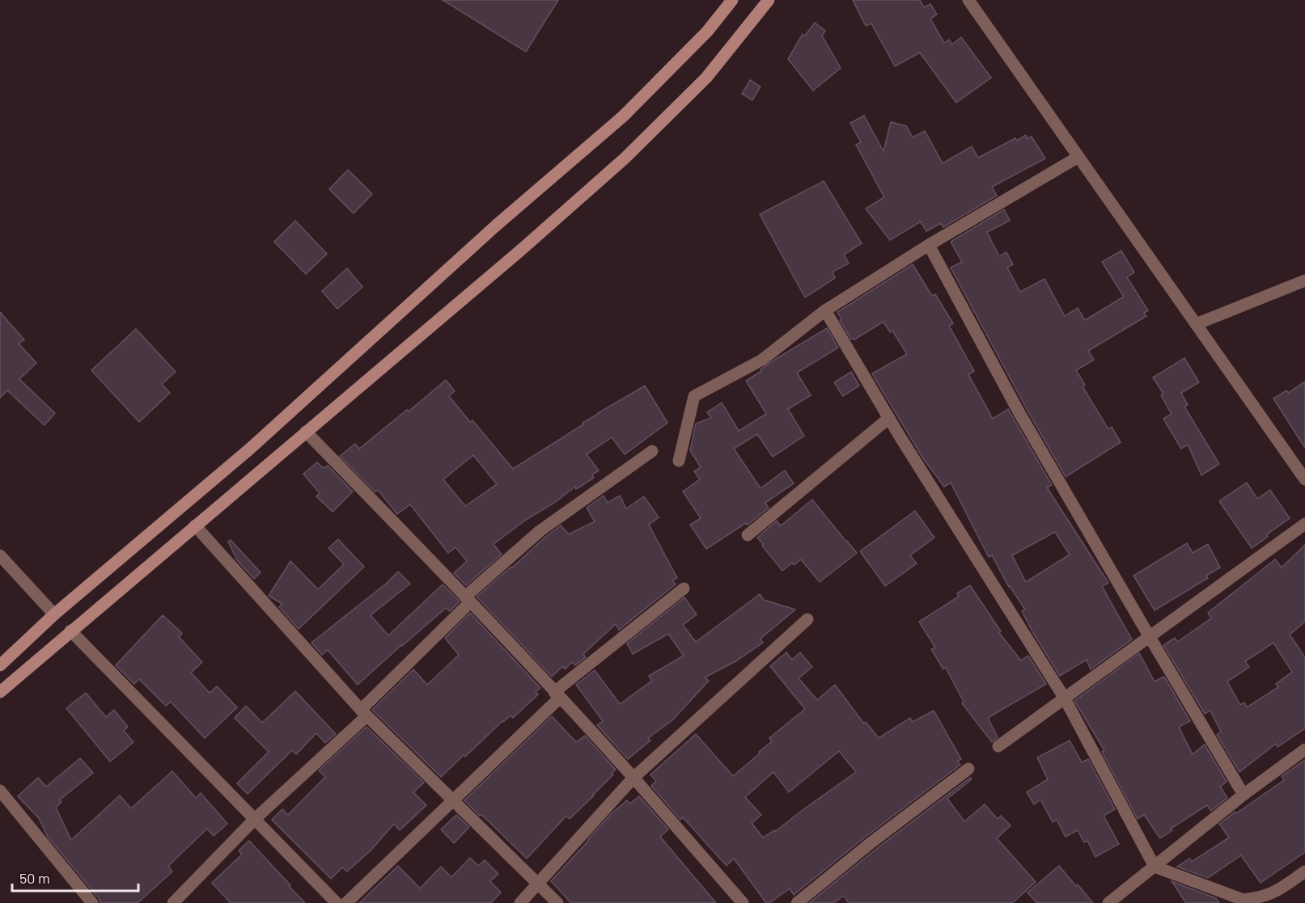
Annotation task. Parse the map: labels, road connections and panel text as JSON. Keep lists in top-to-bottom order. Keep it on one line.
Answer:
{"scale_bar":"50 m"}
